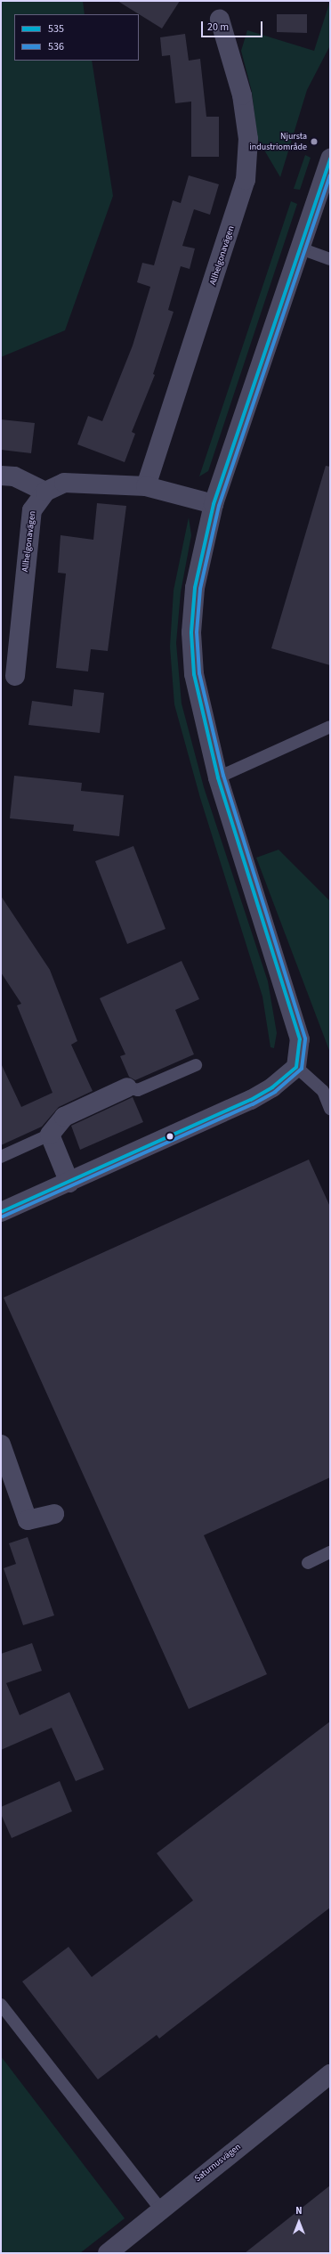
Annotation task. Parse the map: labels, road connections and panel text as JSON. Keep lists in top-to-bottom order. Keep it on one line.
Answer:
{"streets":{"street":["Allhelgonavägen","Saturnusvägen"]},"places":["Njursta industriområde"],"lines":["transit line 535","transit line 536"],"legend":["535","536"],"scale_bar":"20 m","north":"top"}
